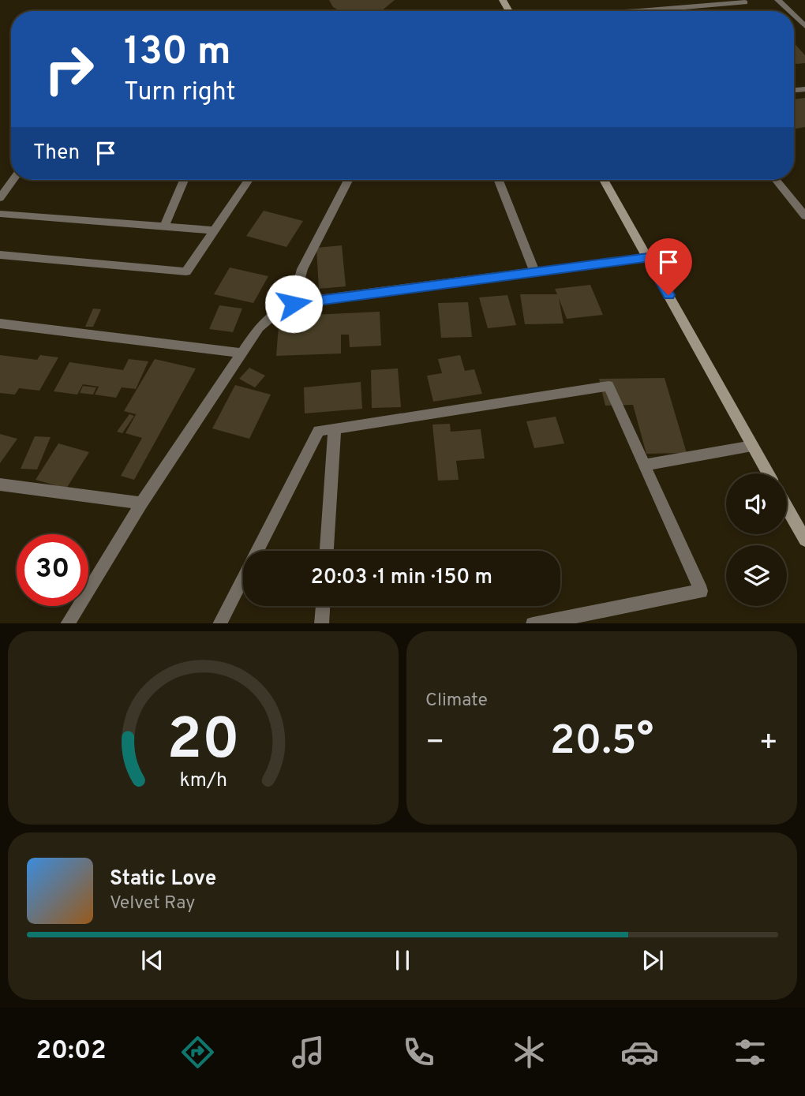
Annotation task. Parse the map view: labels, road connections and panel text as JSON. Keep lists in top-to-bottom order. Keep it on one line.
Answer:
{"page":{"turn":["130 m","Turn right"],"then":"Then","limit":"30","trip":"20:03 · 1 min · 150 m","tile":"Climate","heat":["−","20.5°","+"],"song":["Static Love","Velvet Ray"],"tabs":"20:02","gauge":["20","km/h"]}}
